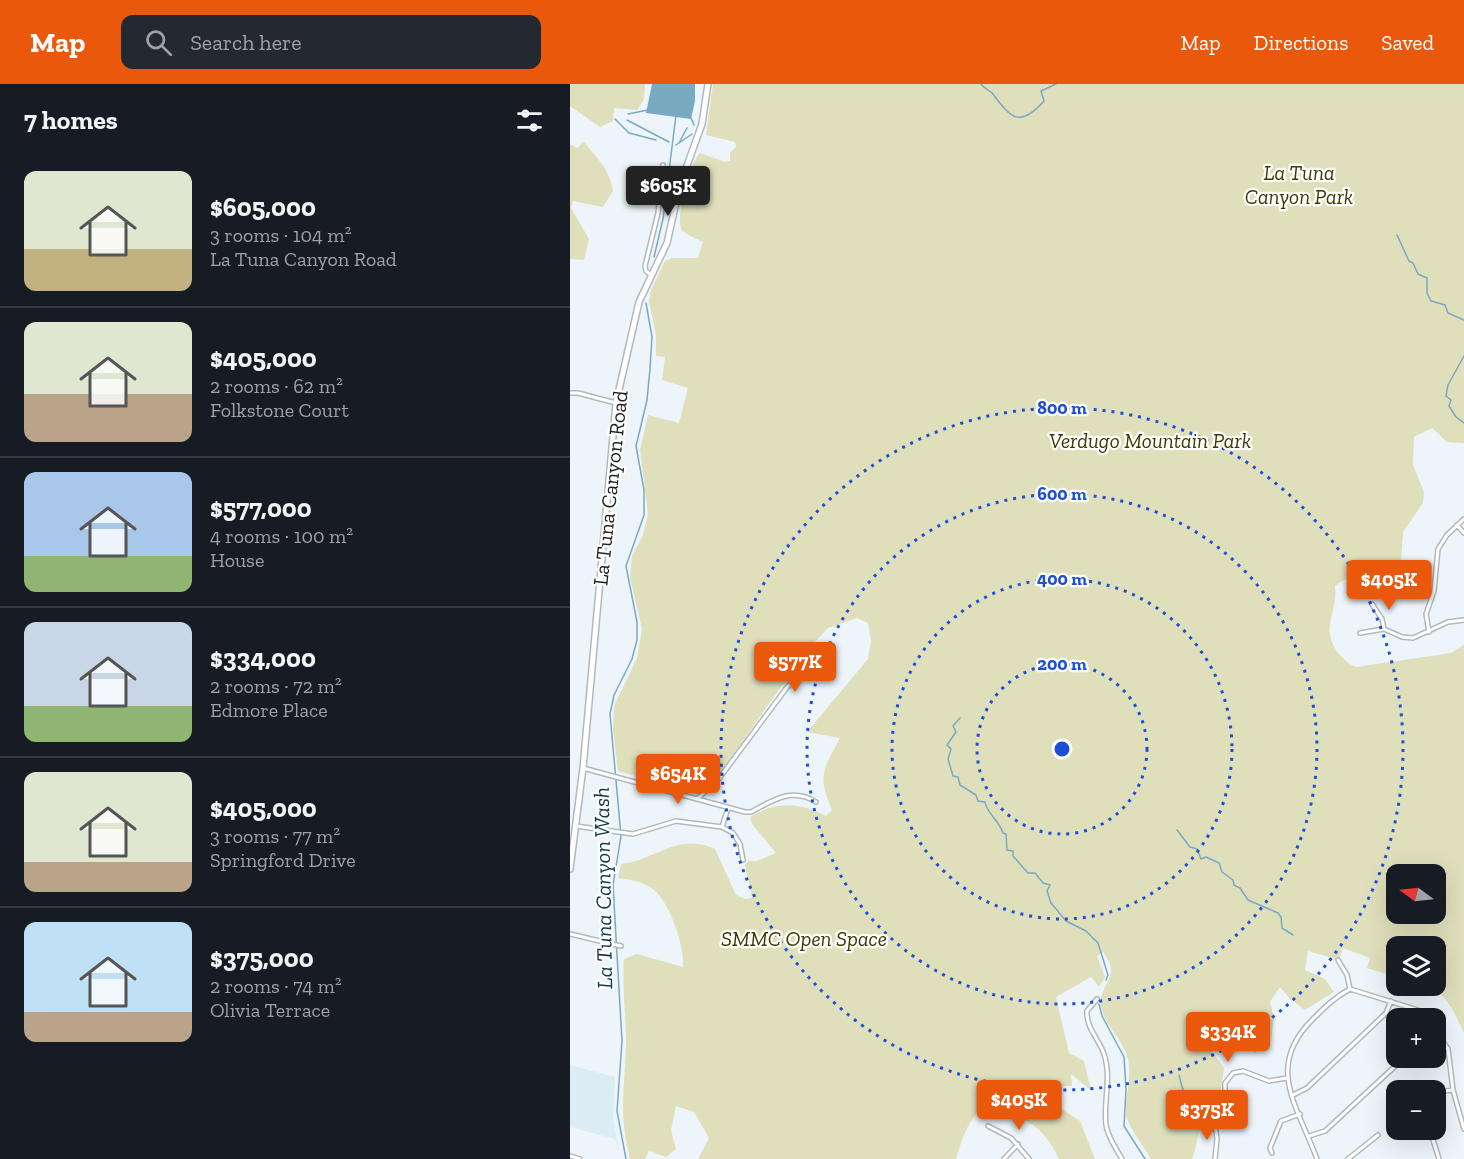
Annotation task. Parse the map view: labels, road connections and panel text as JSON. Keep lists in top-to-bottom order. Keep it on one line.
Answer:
{"streets":{"main road":["La Tuna Canyon Road"]},"water":["La Tuna Canyon Wash"],"parks":["La Tuna Canyon Park","Verdugo Mountain Park","SMMC Open Space"],"north":"left","page":{"header":"Map","search":"Search here","nav":["Map","Directions","Saved"],"heading":"7 homes","list":[{"name":"$605,000","note":"3 rooms · 104 m² · La Tuna Canyon Road"},{"name":"$405,000","note":"2 rooms · 62 m² · Folkstone Court"},{"name":"$577,000","note":"4 rooms · 100 m² · House"},{"name":"$334,000","note":"2 rooms · 72 m² · Edmore Place"},{"name":"$405,000","note":"3 rooms · 77 m² · Springford Drive"},{"name":"$375,000","note":"2 rooms · 74 m² · Olivia Terrace"}],"price":["$605K","$405K","$577K","$654K","$334K","$405K","$375K"],"map_buttons":["+","−"]},"rings":["800 m","600 m","400 m","200 m"]}
